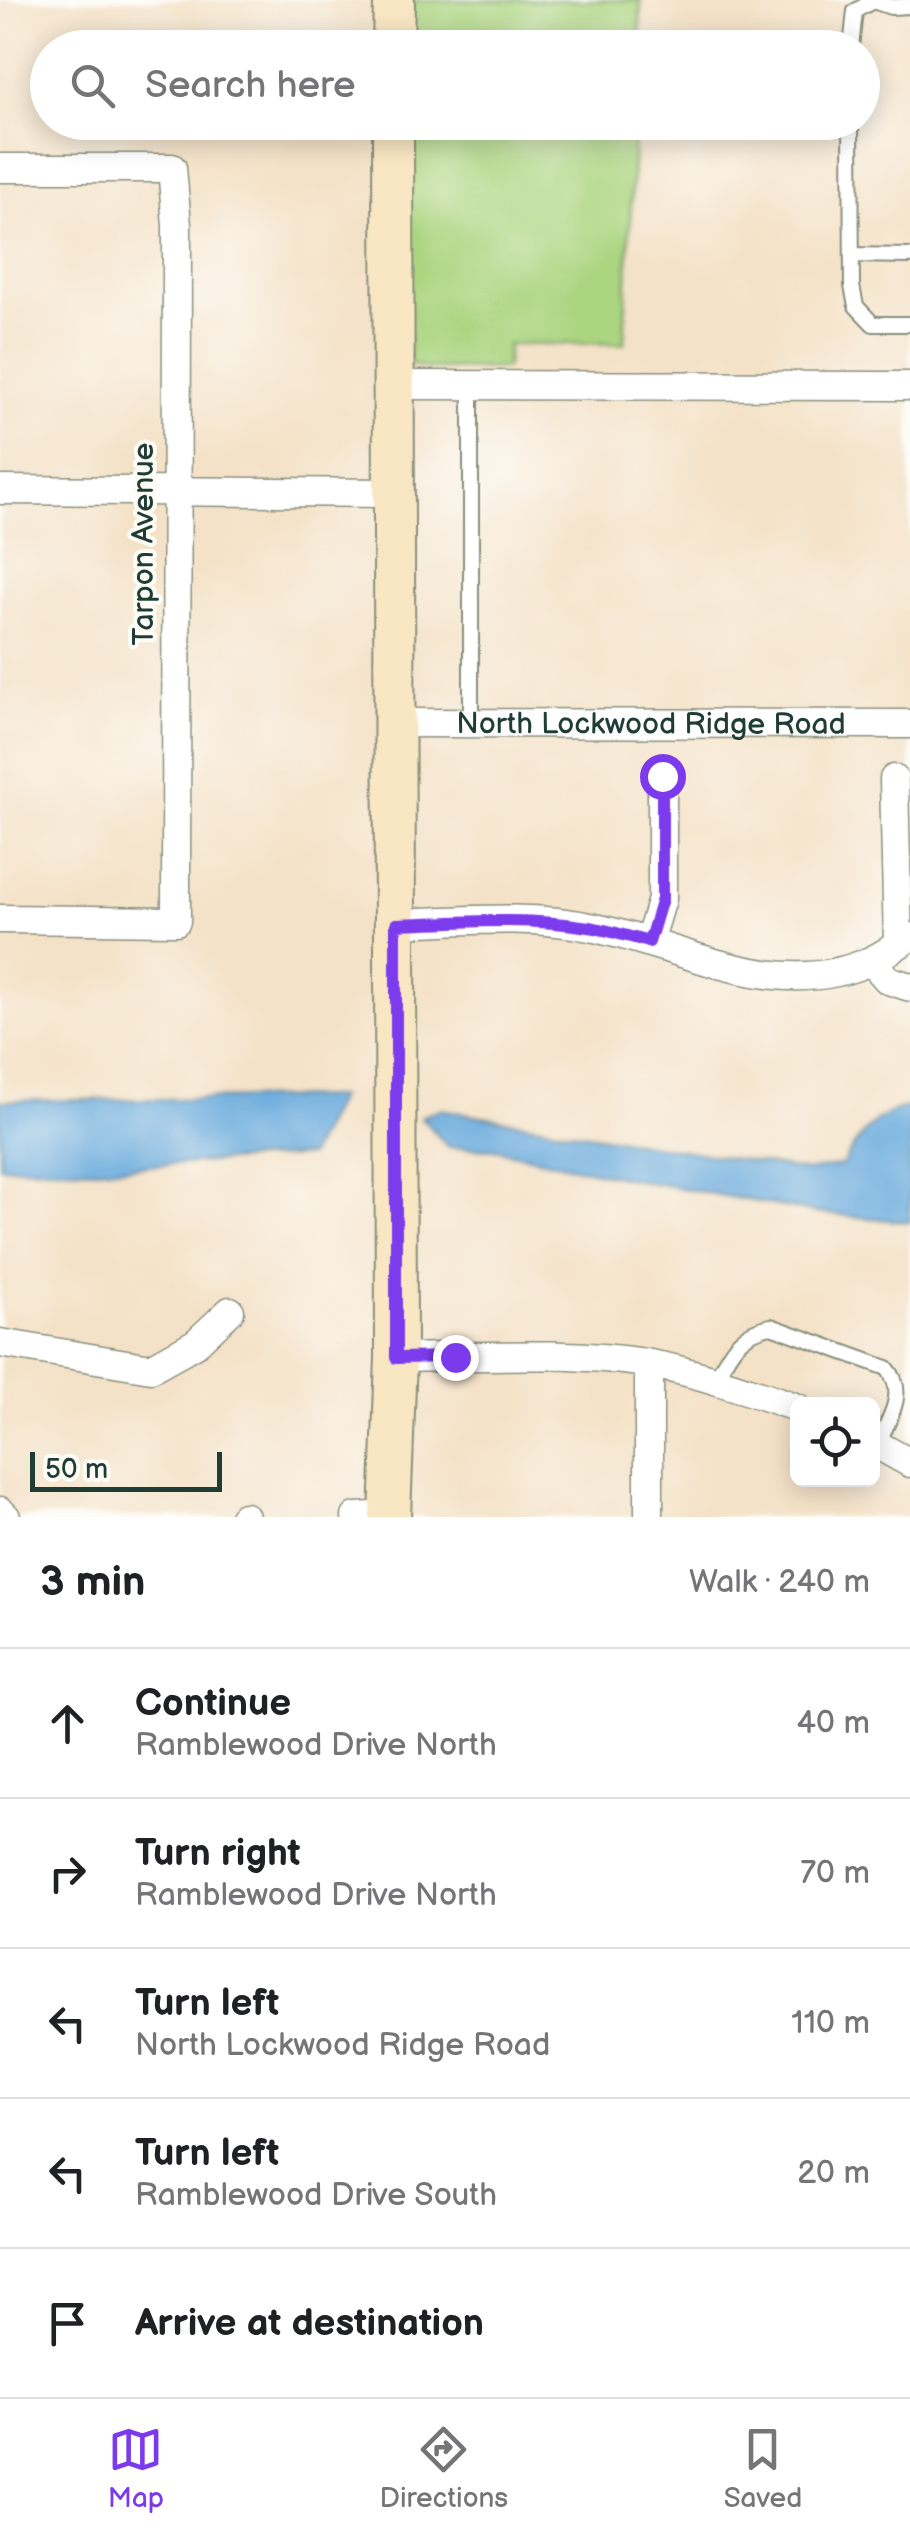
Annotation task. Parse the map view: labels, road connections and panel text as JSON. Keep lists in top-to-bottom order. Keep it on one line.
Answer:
{"streets":{"street":["Tarpon Avenue","North Lockwood Ridge Road"]},"scale_bar":"50 m","page":{"search":"Search here","scale":"50 m","heading":["3 min","Walk · 240 m"],"list":[["Continue","Ramblewood Drive North","40 m"],["Turn right","Ramblewood Drive North","70 m"],["Turn left","North Lockwood Ridge Road","110 m"],["Turn left","Ramblewood Drive South","20 m"],"Arrive at destination"],"nav":["Map","Directions","Saved"]}}
